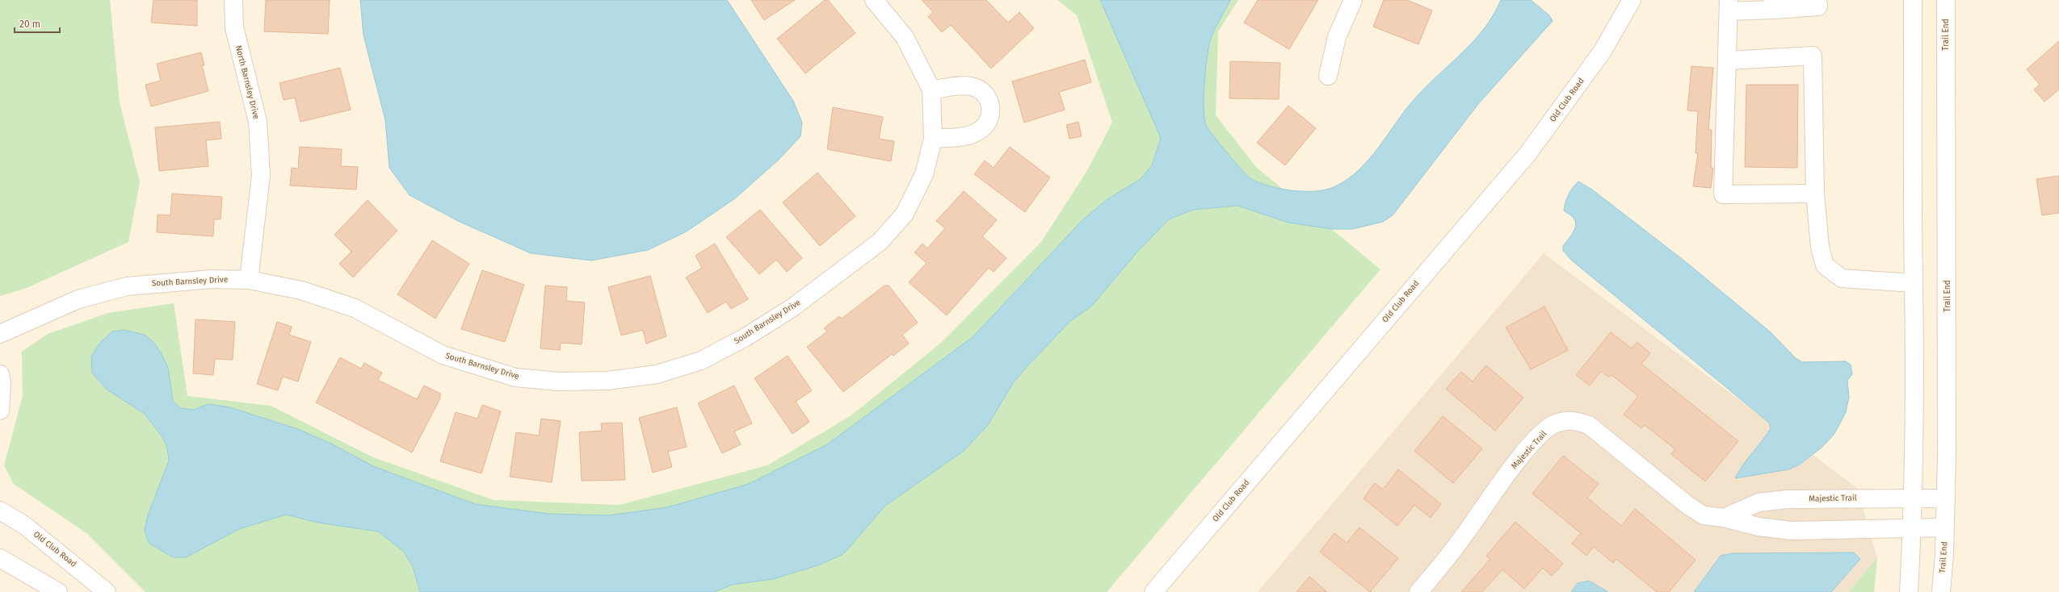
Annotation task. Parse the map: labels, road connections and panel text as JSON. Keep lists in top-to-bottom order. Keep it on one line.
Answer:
{"streets":{"street":["Trail End","North Barnsley Drive","Old Club Road","South Barnsley Drive","Majestic Trail"]},"crossings":[["Trail End","Majestic Trail"],["North Barnsley Drive","South Barnsley Drive"]],"scale_bar":"20 m"}
